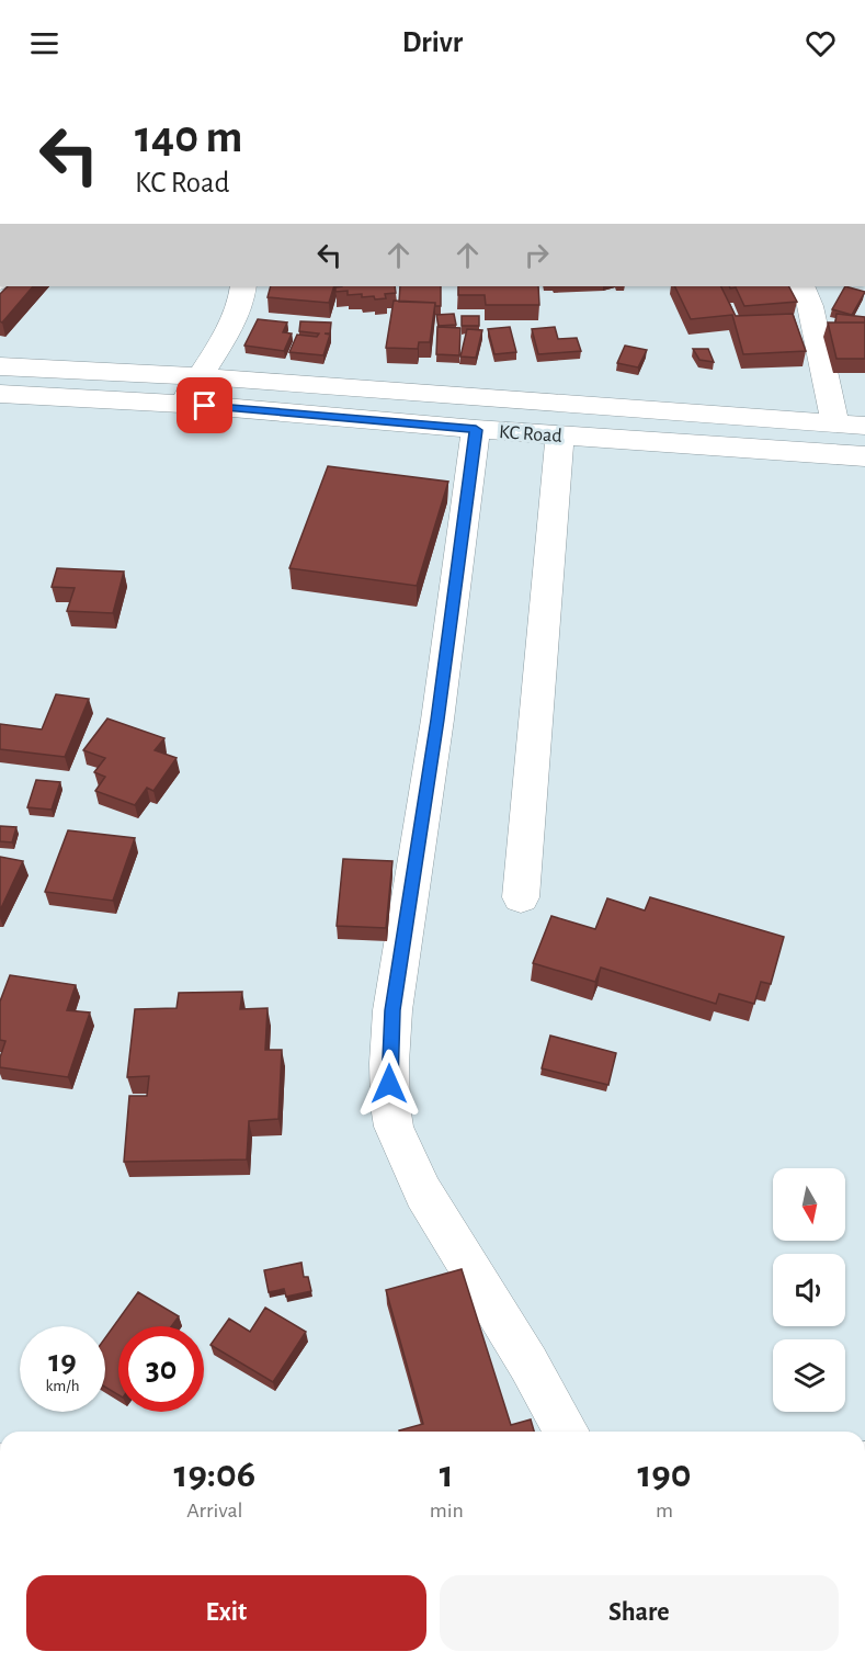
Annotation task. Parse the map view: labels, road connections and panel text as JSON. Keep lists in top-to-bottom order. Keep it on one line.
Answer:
{"streets":{"street":["KC Road"]},"north":"bottom","page":{"header":"Drivr","turn":["140 m","KC Road"],"speed":"19 km/h","limit":"30","eta":["19:06","Arrival","1","min","190","m"],"buttons":["Exit","Share"]}}
